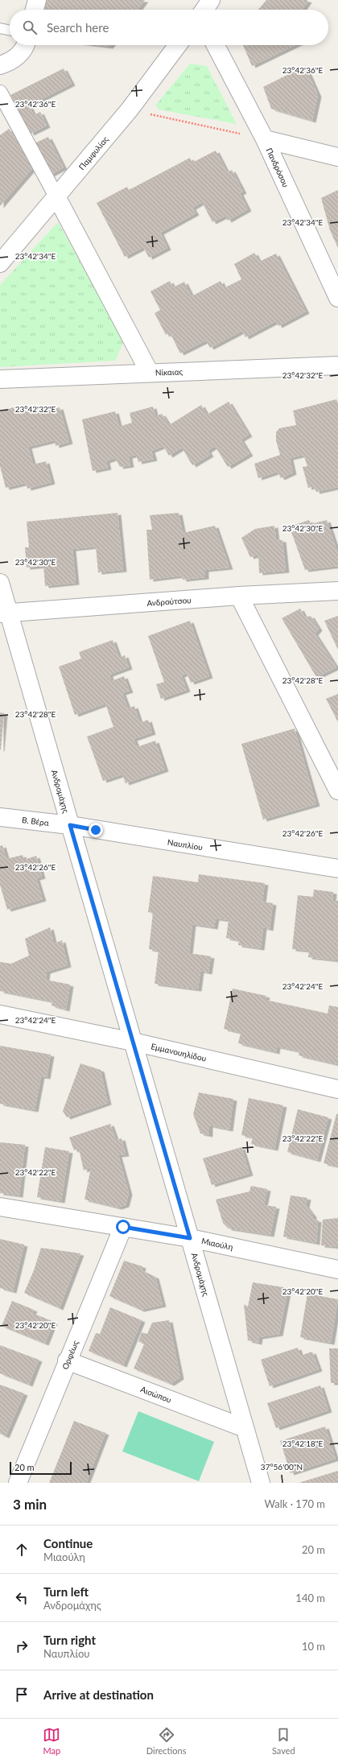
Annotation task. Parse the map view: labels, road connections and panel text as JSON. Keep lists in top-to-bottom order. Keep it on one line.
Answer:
{"streets":{"street":["Παμφυλίας","Πανδρόσου","Νίκαιας","Ανδρούτσου","Ανδρομάχης","Β. Βέρα","Ναυπλίου","Εμμανουηλίδου","Μιαούλη","Ορφέως","Αισώπου"]},"crossings":[["Ανδρούτσου","Ανδρομάχης"],["Ανδρομάχης","Β. Βέρα"],["Ανδρομάχης","Ναυπλίου"],["Ανδρομάχης","Εμμανουηλίδου"],["Ανδρομάχης","Μιαούλη"],["Ανδρομάχης","Αισώπου"],["Β. Βέρα","Ναυπλίου"],["Μιαούλη","Ορφέως"],["Ορφέως","Αισώπου"]],"scale_bar":"20 m","page":{"search":"Search here","scale":"20 m","heading":["3 min","Walk · 170 m"],"list":[["Continue","Μιαούλη","20 m"],["Turn left","Ανδρομάχης","140 m"],["Turn right","Ναυπλίου","10 m"],"Arrive at destination"],"nav":["Map","Directions","Saved"]},"coordinates":["23°42'36\"E","23°42'34\"E","23°42'32\"E","23°42'30\"E","23°42'28\"E","23°42'26\"E","23°42'24\"E","23°42'22\"E","23°42'20\"E","23°42'18\"E","37°56'00\"N"]}
